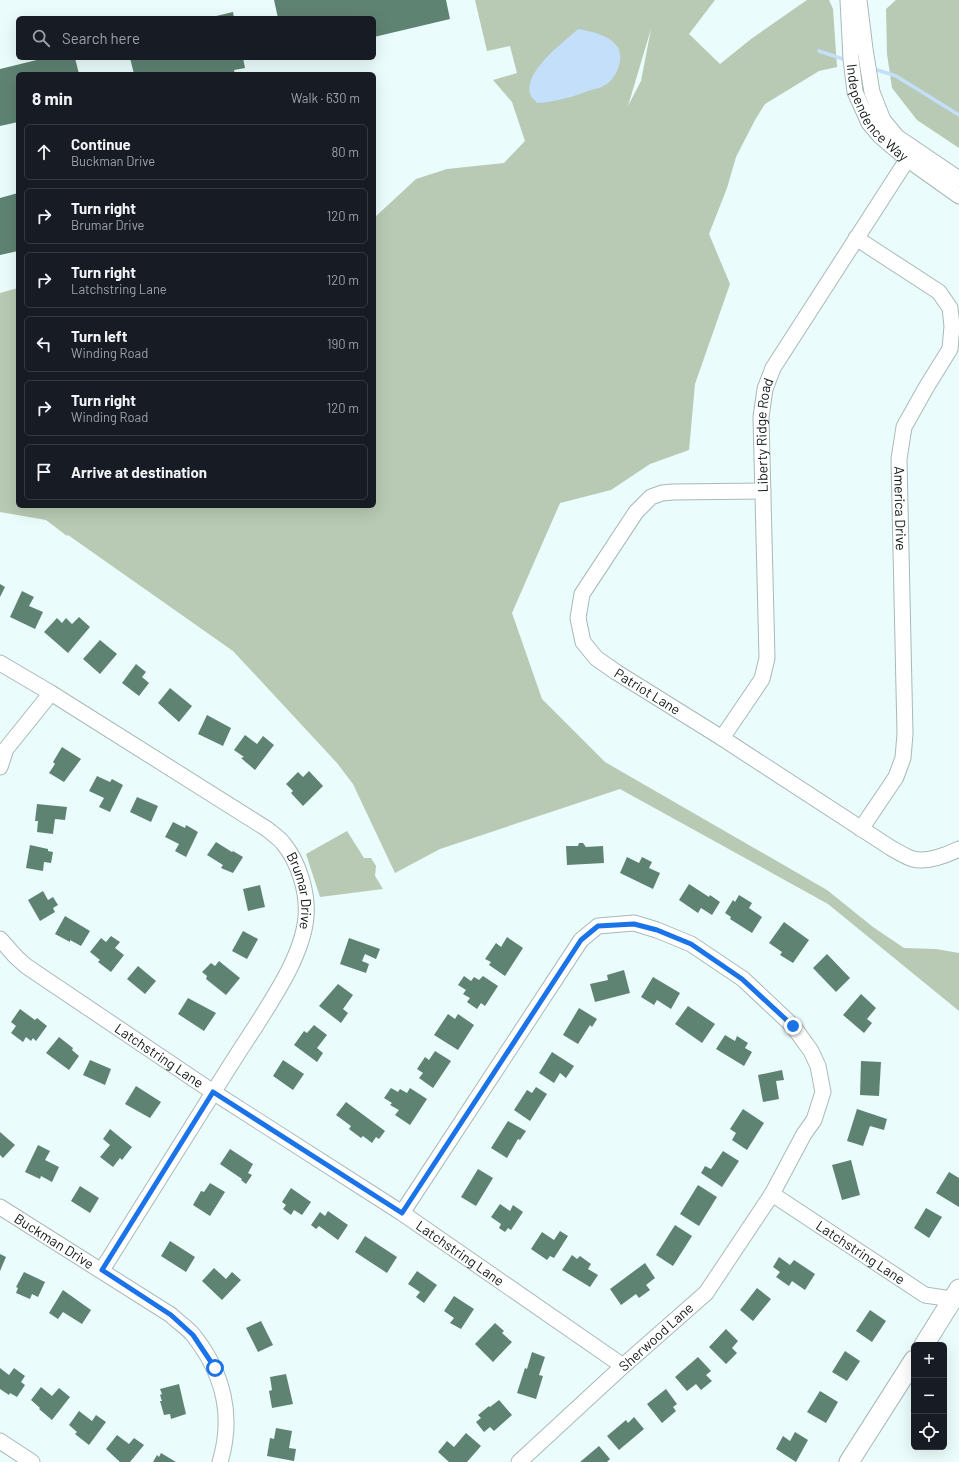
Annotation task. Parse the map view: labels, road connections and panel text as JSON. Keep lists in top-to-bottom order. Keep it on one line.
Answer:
{"streets":{"street":["Independence Way","Liberty Ridge Road","America Drive","Patriot Lane","Brumar Drive","Latchstring Lane","Buckman Drive","Sherwood Lane"]},"crossings":[["Independence Way","Liberty Ridge Road"],["Liberty Ridge Road","America Drive"],["Liberty Ridge Road","Patriot Lane"],["America Drive","Patriot Lane"],["Brumar Drive","Latchstring Lane"],["Brumar Drive","Buckman Drive"],["Latchstring Lane","Sherwood Lane"]],"page":{"search":"Search here","heading":["8 min","Walk · 630 m"],"list":[["Continue","Buckman Drive","80 m"],["Turn right","Brumar Drive","120 m"],["Turn right","Latchstring Lane","120 m"],["Turn left","Winding Road","190 m"],["Turn right","Winding Road","120 m"],"Arrive at destination"],"map_buttons":["+","−"]}}
